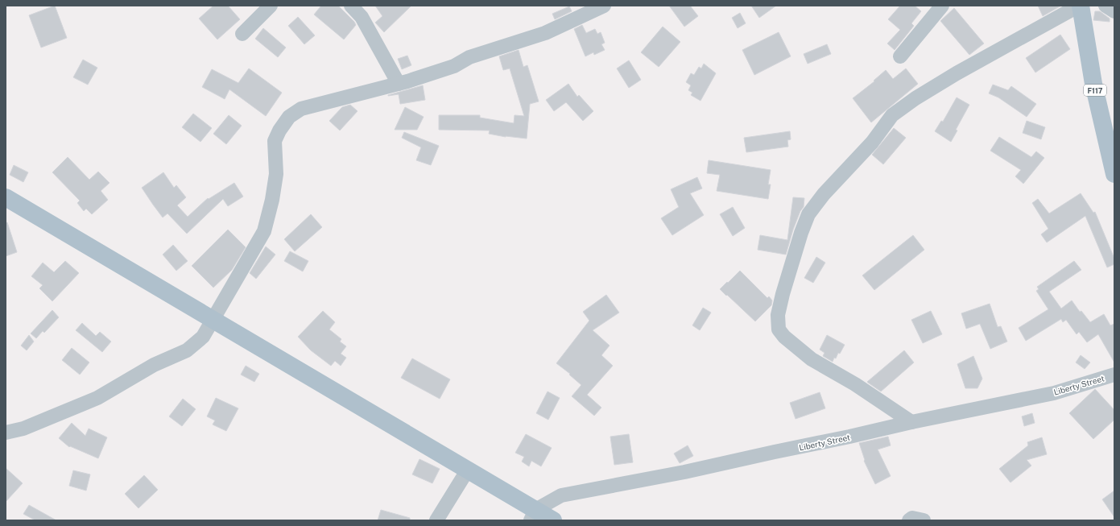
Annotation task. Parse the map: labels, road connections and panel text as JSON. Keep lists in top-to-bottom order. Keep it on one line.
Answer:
{"streets":{"main road":["F117"],"street":["Liberty Street"]}}
